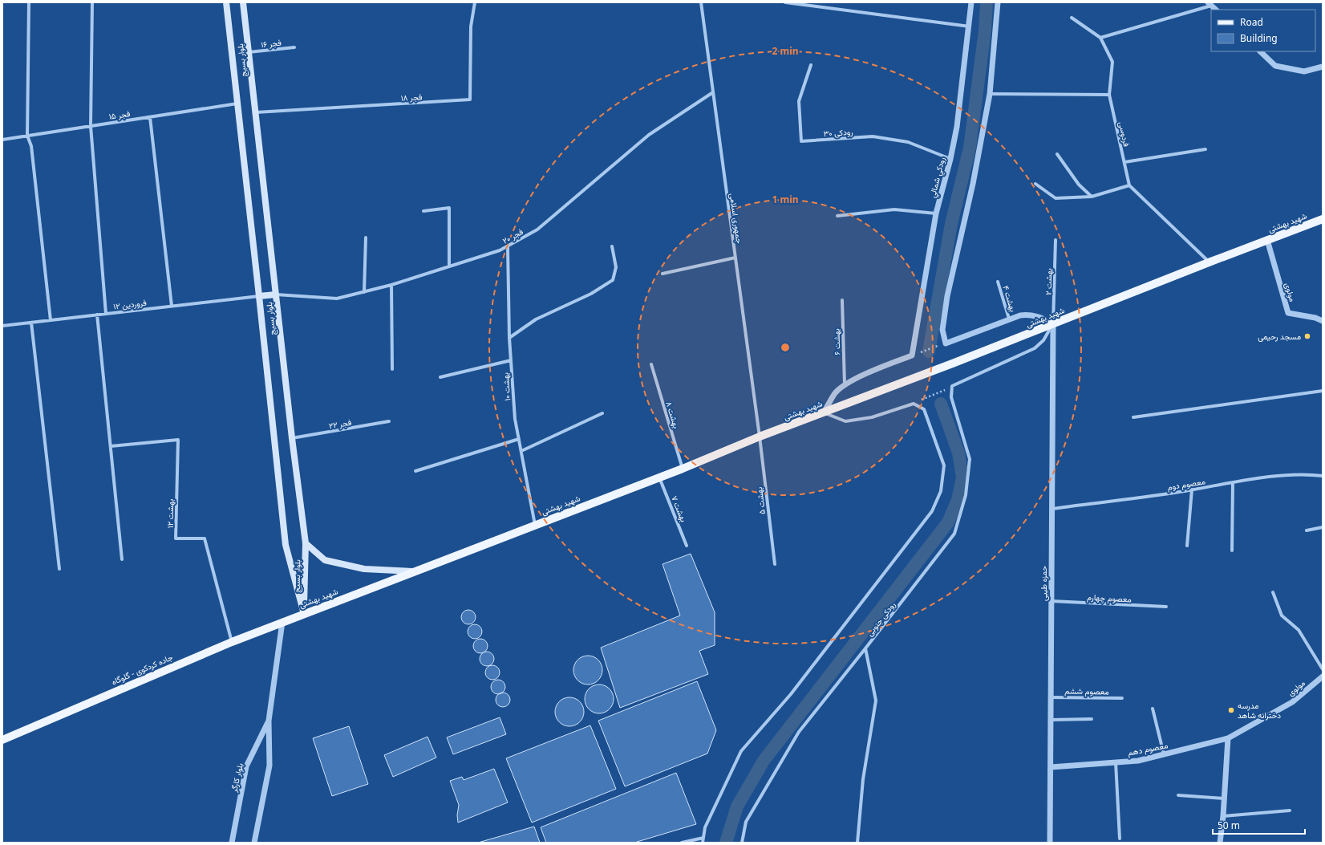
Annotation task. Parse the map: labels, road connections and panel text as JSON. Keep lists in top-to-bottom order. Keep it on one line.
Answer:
{"streets":{"main road":["بلوار بسیج","شهید بهشتی","جاده کردکوی - گلوگاه"],"street":["فجر ۱۶","فجر ۱۸","فجر ۱۵","رودکی ۳۰","فردوسی","رودکي شمالي","جمهوری اسلامی","فجر ۲۰","بهشت ۲","مولوی","بهشت ۴","۱۲ فروردین","بهشت ۶","بهشت ۱۰","بهشت ۸","فجر ۲۲","معصوم دوم","بهشت ۵","بهشت ۷","بهشت ۱۲","حمزه طیبی","معصوم چهارم","رودکی جنوبی","معصوم ششم","معصوم دهم","بلوار کارگر"]},"crossings":[["فجر ۱۶","بلوار بسیج"],["بلوار بسیج","فجر ۱۸"],["بلوار بسیج","فجر ۱۵"],["بلوار بسیج","شهید بهشتی"],["بلوار بسیج","فجر ۲۰"],["بلوار بسیج","۱۲ فروردین"],["بلوار بسیج","فجر ۲۲"],["رودکی ۳۰","رودکي شمالي"],["جمهوری اسلامی","شهید بهشتی"],["جمهوری اسلامی","فجر ۲۰"],["جمهوری اسلامی","بهشت ۵"],["شهید بهشتی","بهشت ۲"],["شهید بهشتی","مولوی"],["شهید بهشتی","بهشت ۱۰"],["شهید بهشتی","بهشت ۸"],["شهید بهشتی","بهشت ۵"],["شهید بهشتی","بهشت ۷"],["شهید بهشتی","حمزه طیبی"],["شهید بهشتی","جاده کردکوی - گلوگاه"],["شهید بهشتی","بلوار کارگر"],["فجر ۲۰","بهشت ۱۰"],["بهشت ۲","حمزه طیبی"],["مولوی","معصوم دهم"],["معصوم دوم","حمزه طیبی"],["بهشت ۱۲","جاده کردکوی - گلوگاه"],["حمزه طیبی","معصوم چهارم"],["حمزه طیبی","معصوم ششم"],["حمزه طیبی","معصوم دهم"],["جاده کردکوی - گلوگاه","بلوار کارگر"]],"places":["مسجد رحیمی","مدرسه دخترانه شاهد"],"legend":["Road","Building"],"scale_bar":"50 m","rings":["2 min","1 min"]}
